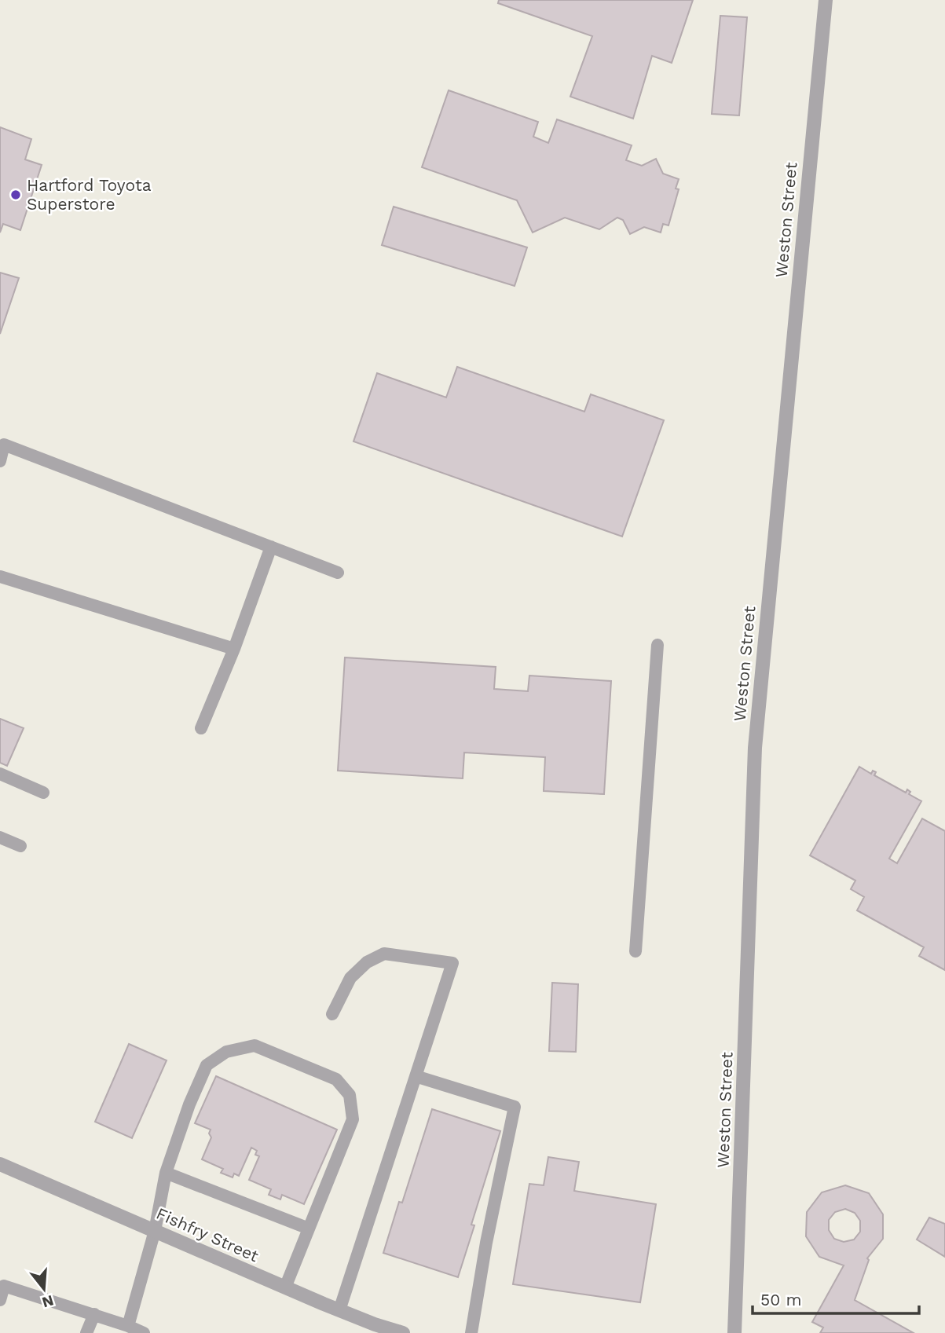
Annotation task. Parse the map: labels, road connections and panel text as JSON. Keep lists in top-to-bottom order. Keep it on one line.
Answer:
{"streets":{"street":["Weston Street","Fishfry Street"]},"places":["Hartford Toyota Superstore"],"scale_bar":"50 m","north":"bottom"}
